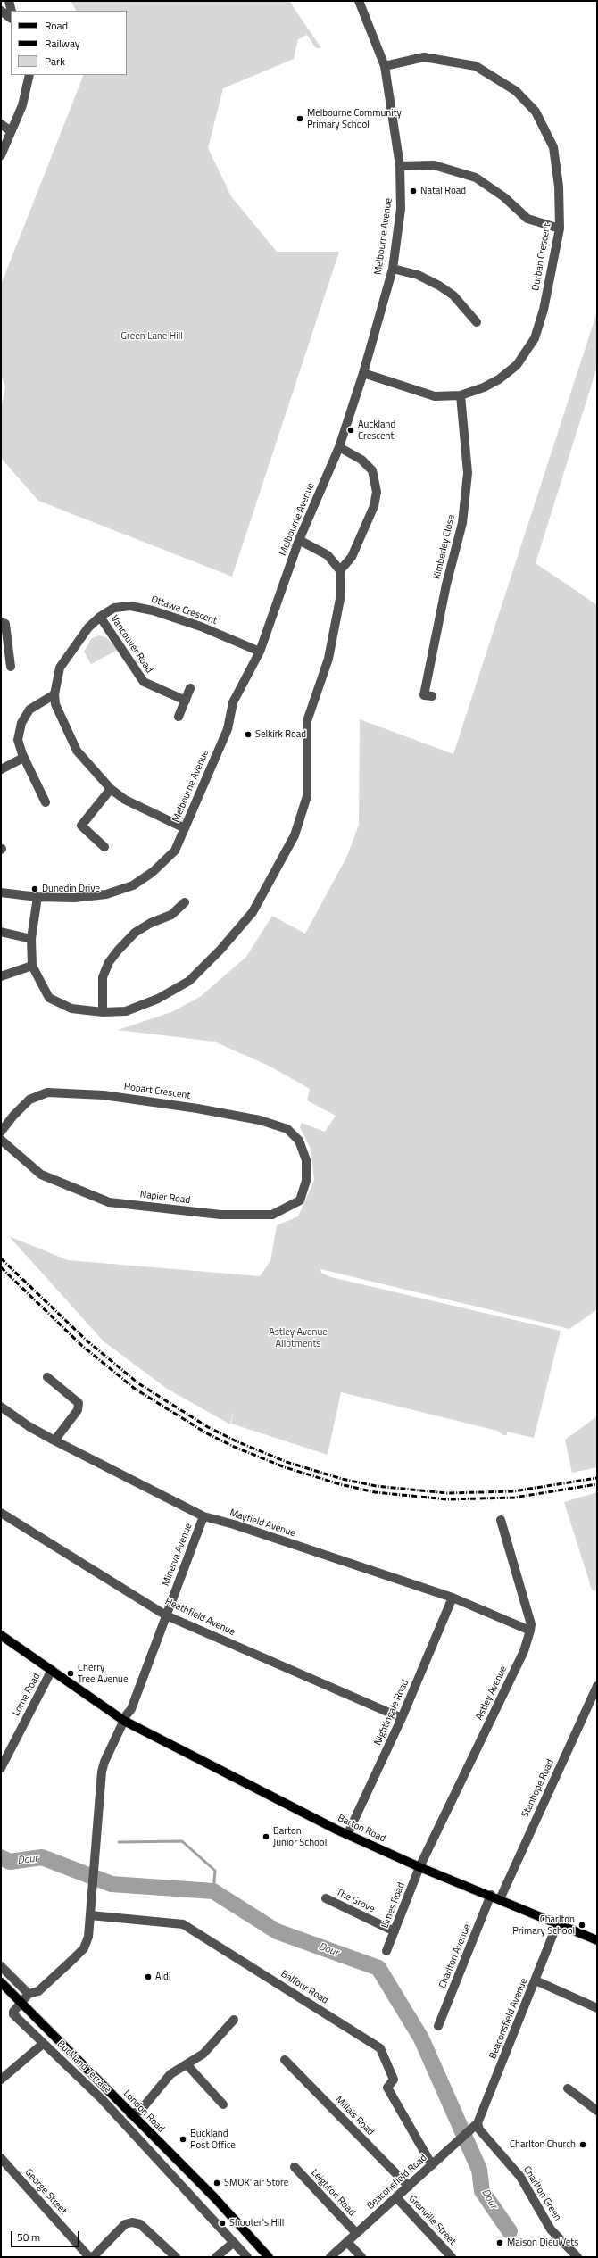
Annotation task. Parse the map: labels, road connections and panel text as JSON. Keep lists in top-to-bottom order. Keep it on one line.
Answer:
{"streets":{"main road":["Barton Road","London Road"],"street":["Melbourne Avenue","Durban Crescent","Kimberley Close","Ottawa Crescent","Vancouver Road","Hobart Crescent","Napier Road","Mayfield Avenue","Minerva Avenue","Heathfield Avenue","Astley Avenue","Lorne Road","Nightingale Road","Stanhope Road","The Grove","Limes Road","Charlton Avenue","Balfour Road","Beaconsfield Avenue","Buckland Terrace","Millais Road","Beaconsfield Road","George Street","Leighton Road","Charlton Green","Granville Street"]},"crossings":[["Melbourne Avenue","Durban Crescent"],["Melbourne Avenue","Ottawa Crescent"],["Durban Crescent","Kimberley Close"],["Ottawa Crescent","Vancouver Road"],["Hobart Crescent","Napier Road"],["Mayfield Avenue","Minerva Avenue"],["Mayfield Avenue","Astley Avenue"],["Mayfield Avenue","Nightingale Road"],["Minerva Avenue","Heathfield Avenue"],["Minerva Avenue","Barton Road"],["Heathfield Avenue","Nightingale Road"],["Astley Avenue","Barton Road"],["Astley Avenue","Limes Road"],["Lorne Road","Barton Road"],["Nightingale Road","Barton Road"],["Stanhope Road","Barton Road"],["Barton Road","Limes Road"],["Barton Road","Charlton Avenue"],["Barton Road","Beaconsfield Avenue"],["The Grove","Limes Road"],["Balfour Road","Beaconsfield Road"],["Beaconsfield Avenue","Beaconsfield Road"],["Beaconsfield Avenue","Charlton Green"],["Buckland Terrace","London Road"],["Millais Road","Beaconsfield Road"],["Beaconsfield Road","Leighton Road"],["Beaconsfield Road","Charlton Green"],["Beaconsfield Road","Granville Street"]],"water":["Dour"],"parks":["Green Lane Hill","Astley Avenue Allotments"],"places":["Melbourne Community Primary School","Natal Road","Auckland Crescent","Selkirk Road","Dunedin Drive","Cherry Tree Avenue","Barton Junior School","Charlton Primary School","Aldi","Buckland Post Office","Charlton Church","SMOK' air Store","Shooter's Hill","Maison Dieu Vets"],"legend":["Road","Railway","Park"],"scale_bar":"50 m"}
